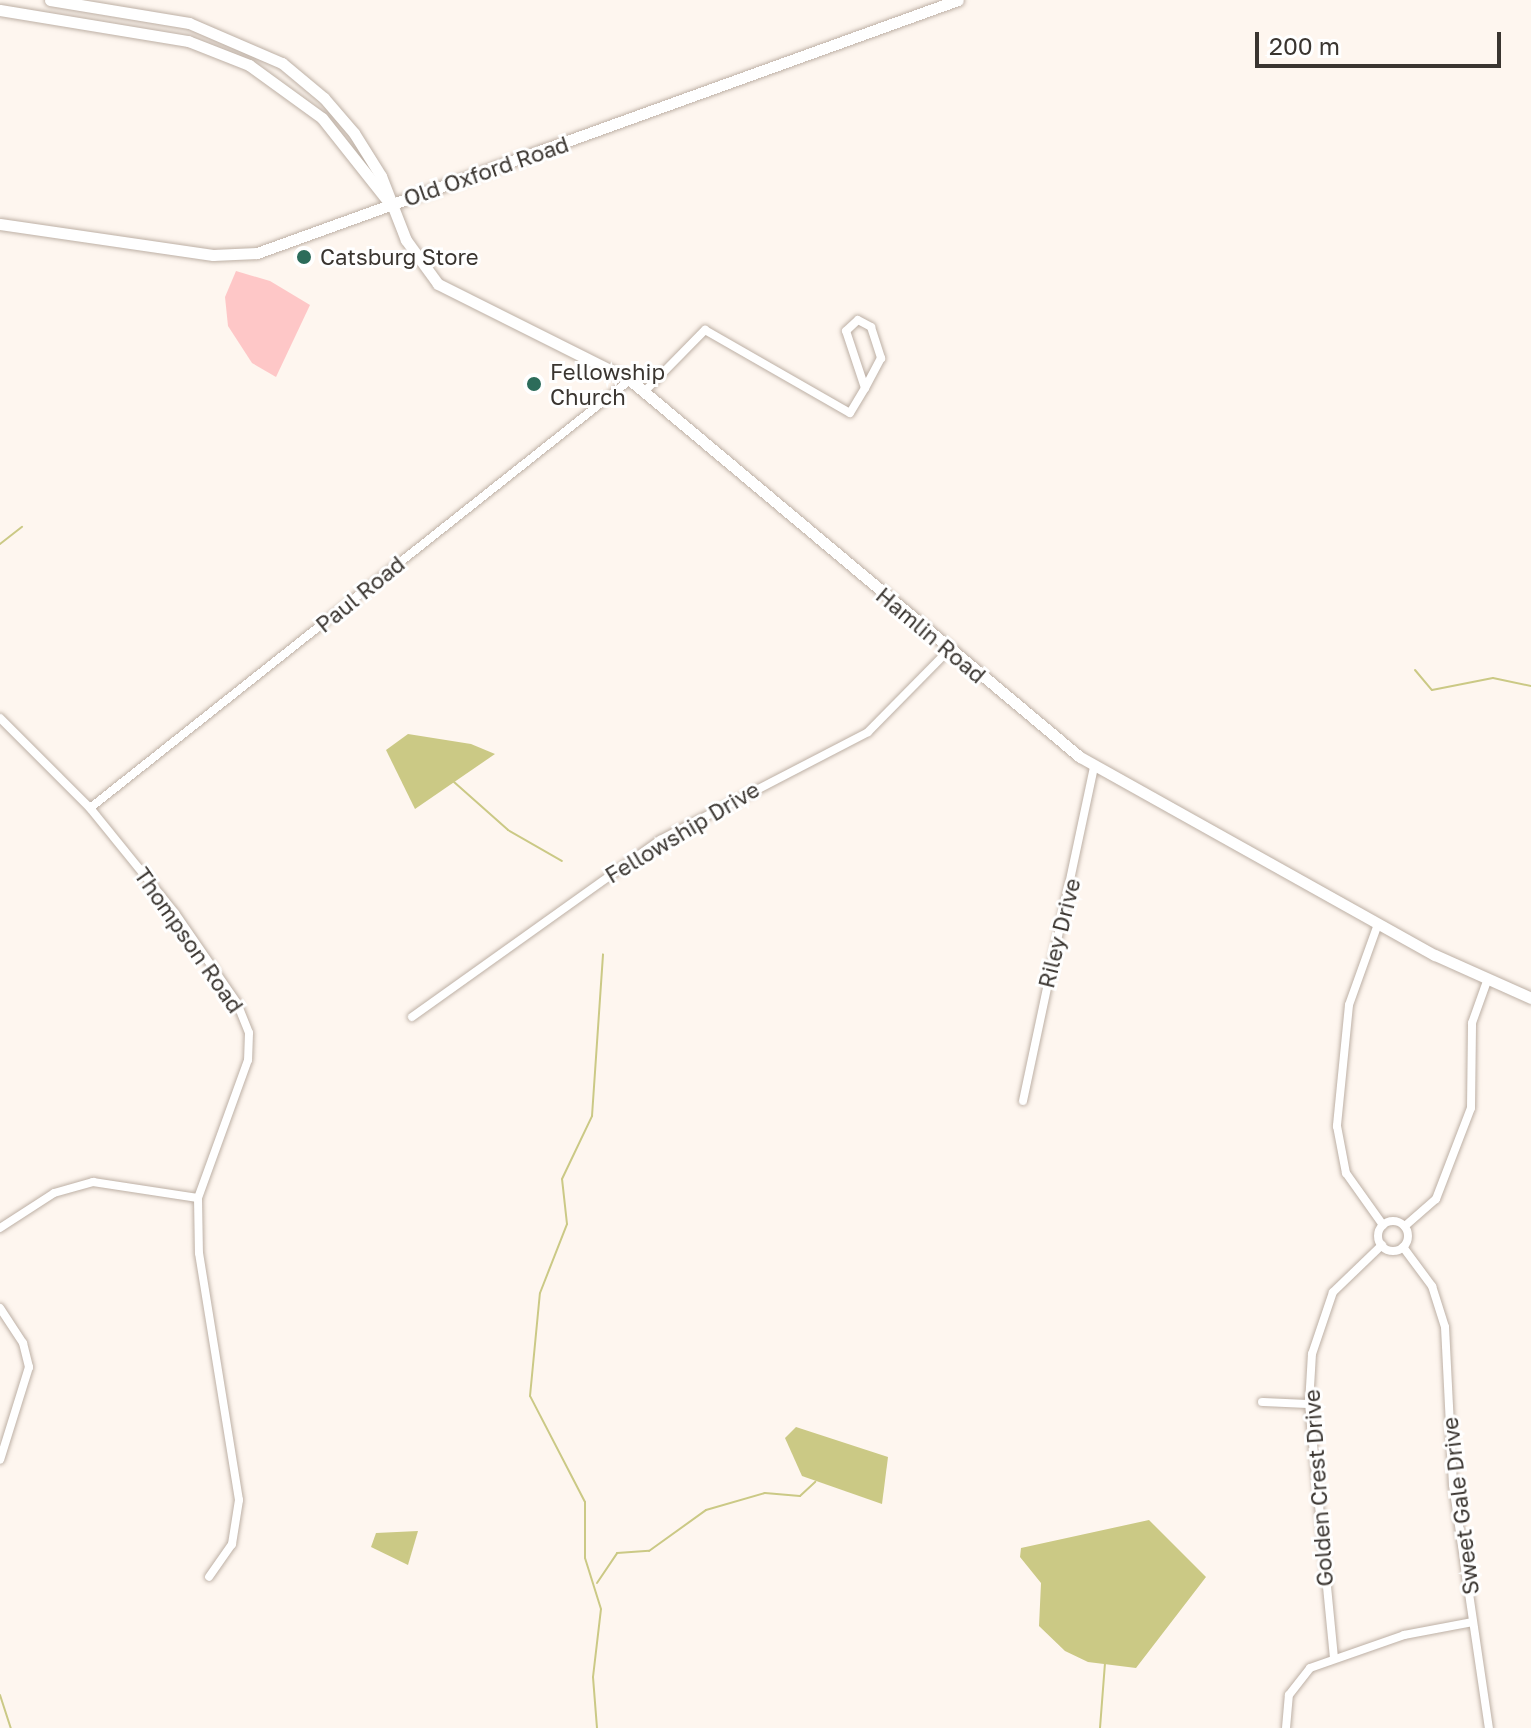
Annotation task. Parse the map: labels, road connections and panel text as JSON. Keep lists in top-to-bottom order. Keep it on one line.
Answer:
{"streets":{"street":["Old Oxford Road","Paul Road","Hamlin Road","Fellowship Drive","Riley Drive","Thompson Road","Golden Crest Drive","Sweet Gale Drive"]},"crossings":[["Old Oxford Road","Hamlin Road"],["Paul Road","Hamlin Road"],["Paul Road","Thompson Road"],["Hamlin Road","Fellowship Drive"],["Hamlin Road","Riley Drive"]],"places":["Catsburg Store","Fellowship Church"],"scale_bar":"200 m"}
